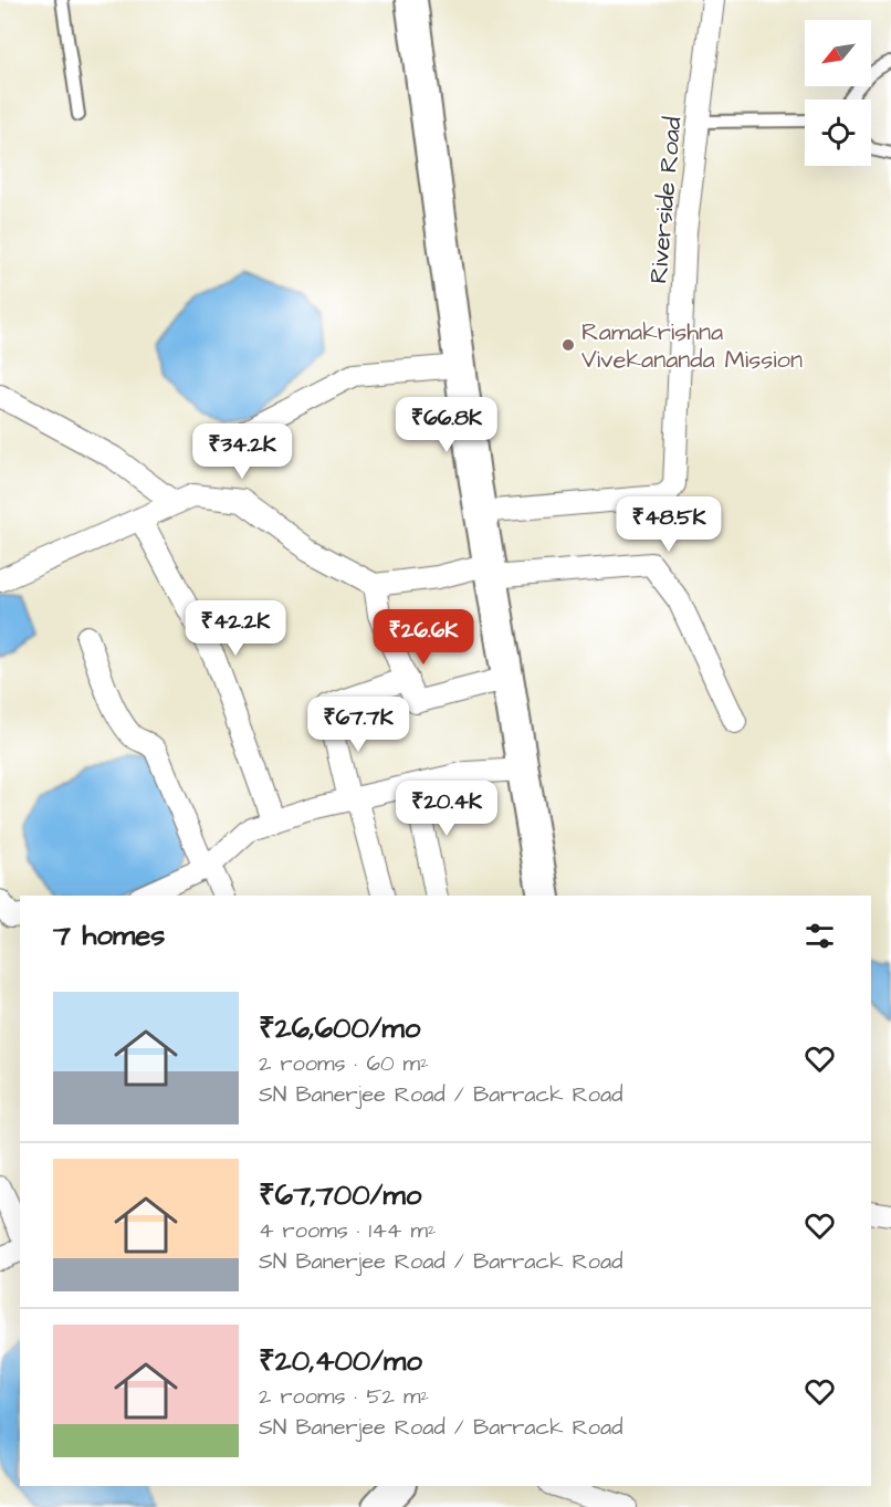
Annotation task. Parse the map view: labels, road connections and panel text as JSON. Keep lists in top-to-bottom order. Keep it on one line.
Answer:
{"streets":{"street":["Riverside Road"]},"places":["Ramakrishna Vivekananda Mission"],"north":"bottom left","page":{"price":["₹66.8K","₹34.2K","₹48.5K","₹42.2K","₹26.6K","₹67.7K","₹20.4K"],"heading":"7 homes","list":[{"name":"₹26,600/mo","note":"2 rooms · 60 m² · SN Banerjee Road / Barrack Road"},{"name":"₹67,700/mo","note":"4 rooms · 144 m² · SN Banerjee Road / Barrack Road"},{"name":"₹20,400/mo","note":"2 rooms · 52 m² · SN Banerjee Road / Barrack Road"}]}}
